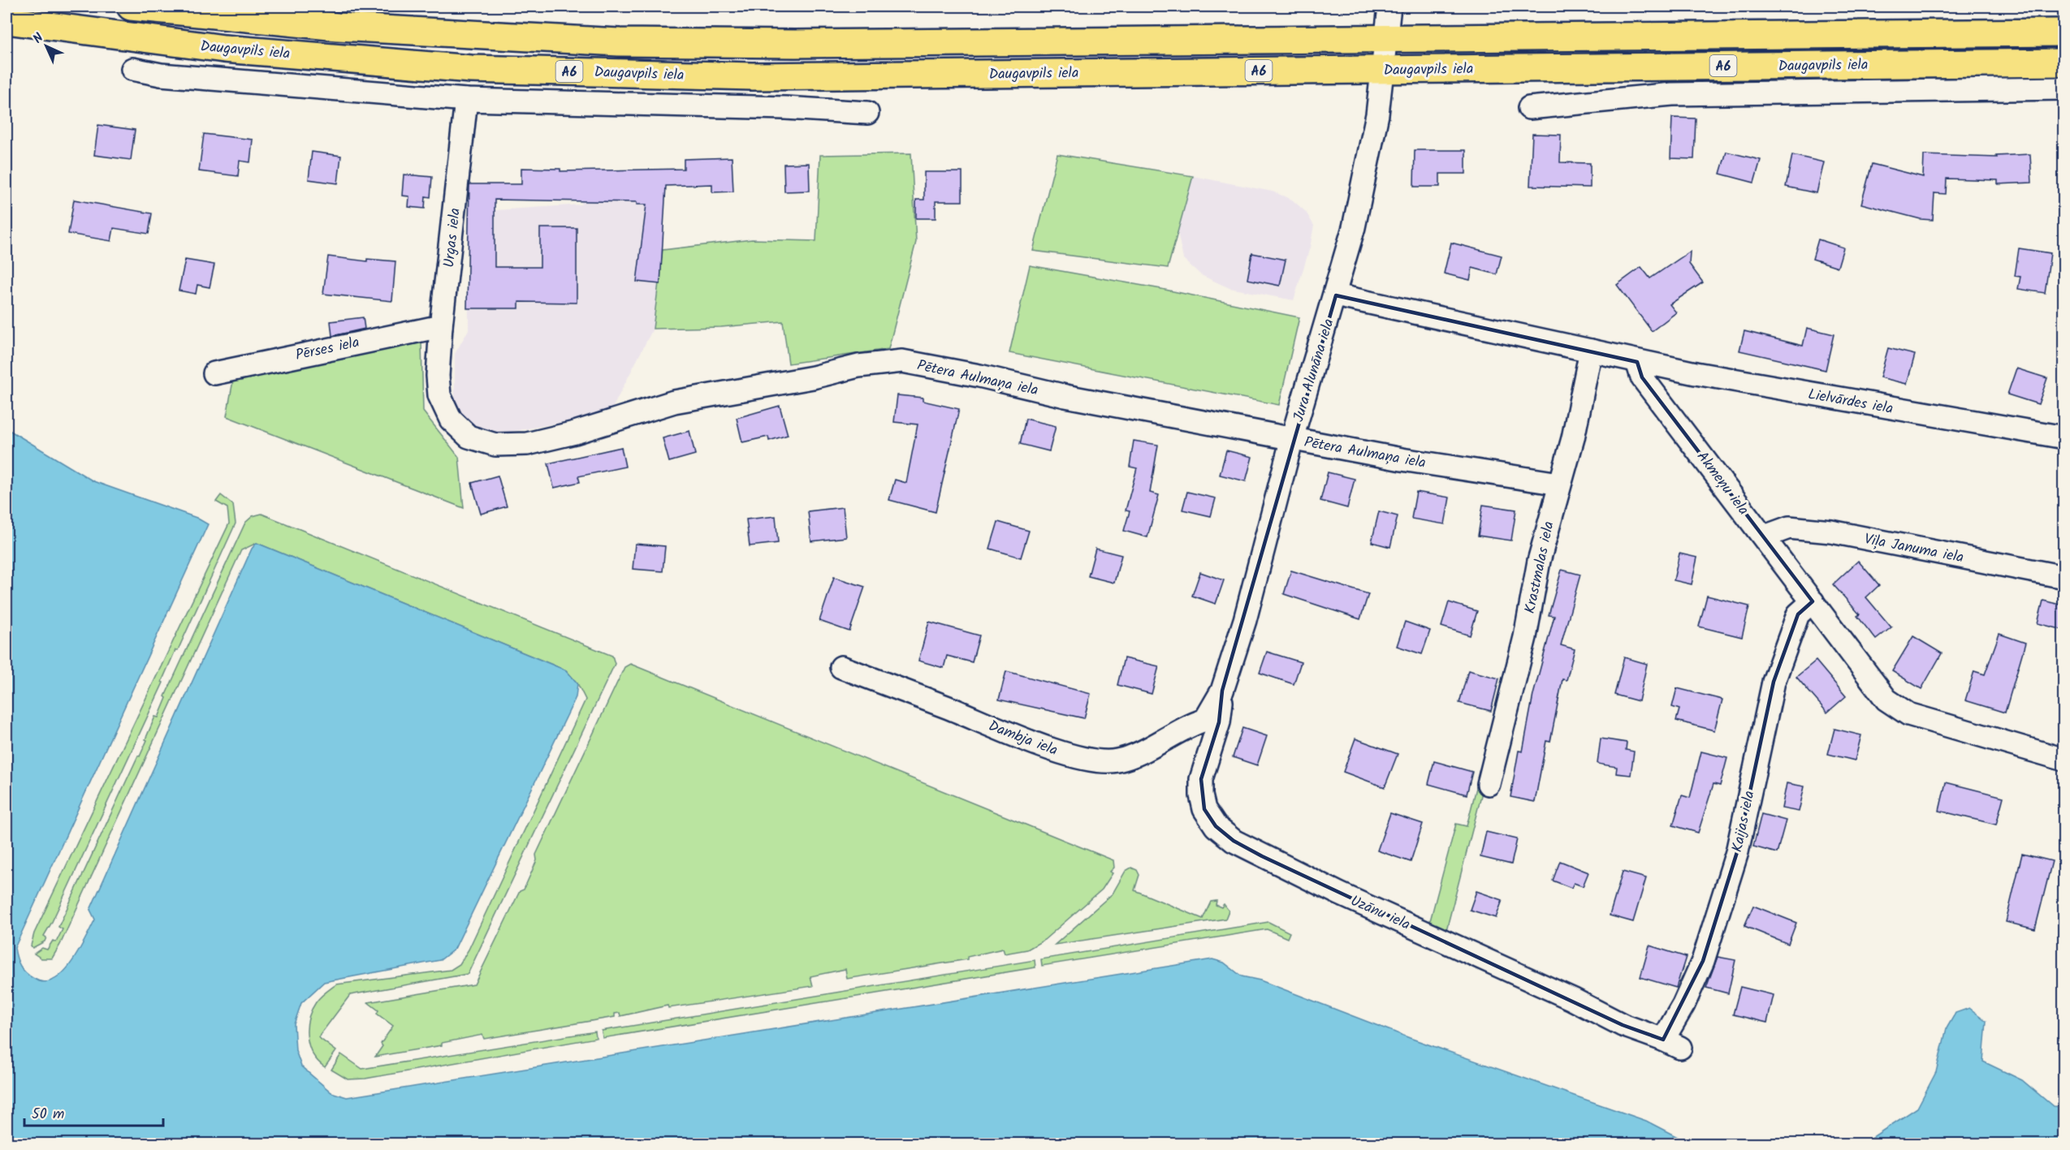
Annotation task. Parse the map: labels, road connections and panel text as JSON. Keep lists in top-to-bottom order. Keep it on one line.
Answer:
{"streets":{"highway":["Daugavpils iela","A6"],"street":["Urgas iela","Pērses iela","Jura Alunāna iela","Pētera Aulmaņa iela","Lielvārdes iela","Akmeņu iela","Viļa Januma iela","Krastmalas iela","Dambja iela","Kaijas iela","Uzānu iela"]},"crossings":[["Daugavpils iela","Jura Alunāna iela"],["Urgas iela","Pērses iela"],["Urgas iela","Pētera Aulmaņa iela"],["Jura Alunāna iela","Pētera Aulmaņa iela"],["Jura Alunāna iela","Dambja iela"],["Jura Alunāna iela","Uzānu iela"],["Pētera Aulmaņa iela","Krastmalas iela"],["Lielvārdes iela","Akmeņu iela"],["Akmeņu iela","Viļa Januma iela"],["Akmeņu iela","Kaijas iela"],["Kaijas iela","Uzānu iela"]],"scale_bar":"50 m","north":"top left"}
